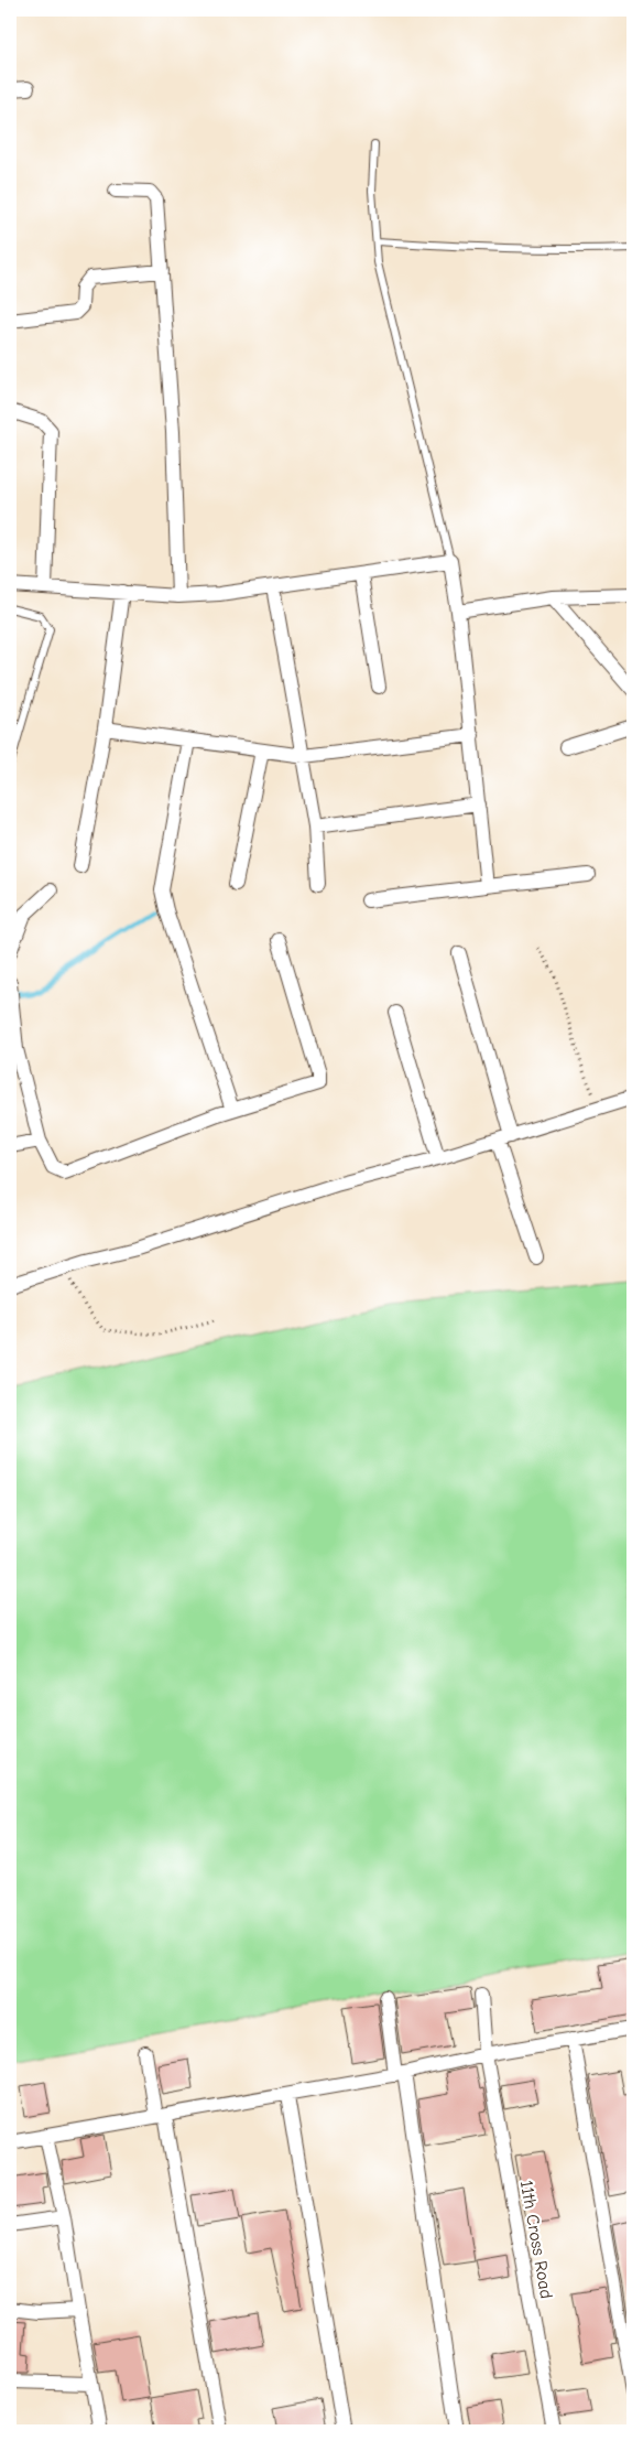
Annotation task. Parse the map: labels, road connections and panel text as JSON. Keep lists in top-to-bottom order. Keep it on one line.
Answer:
{"streets":{"street":["11th Cross Road"]}}
